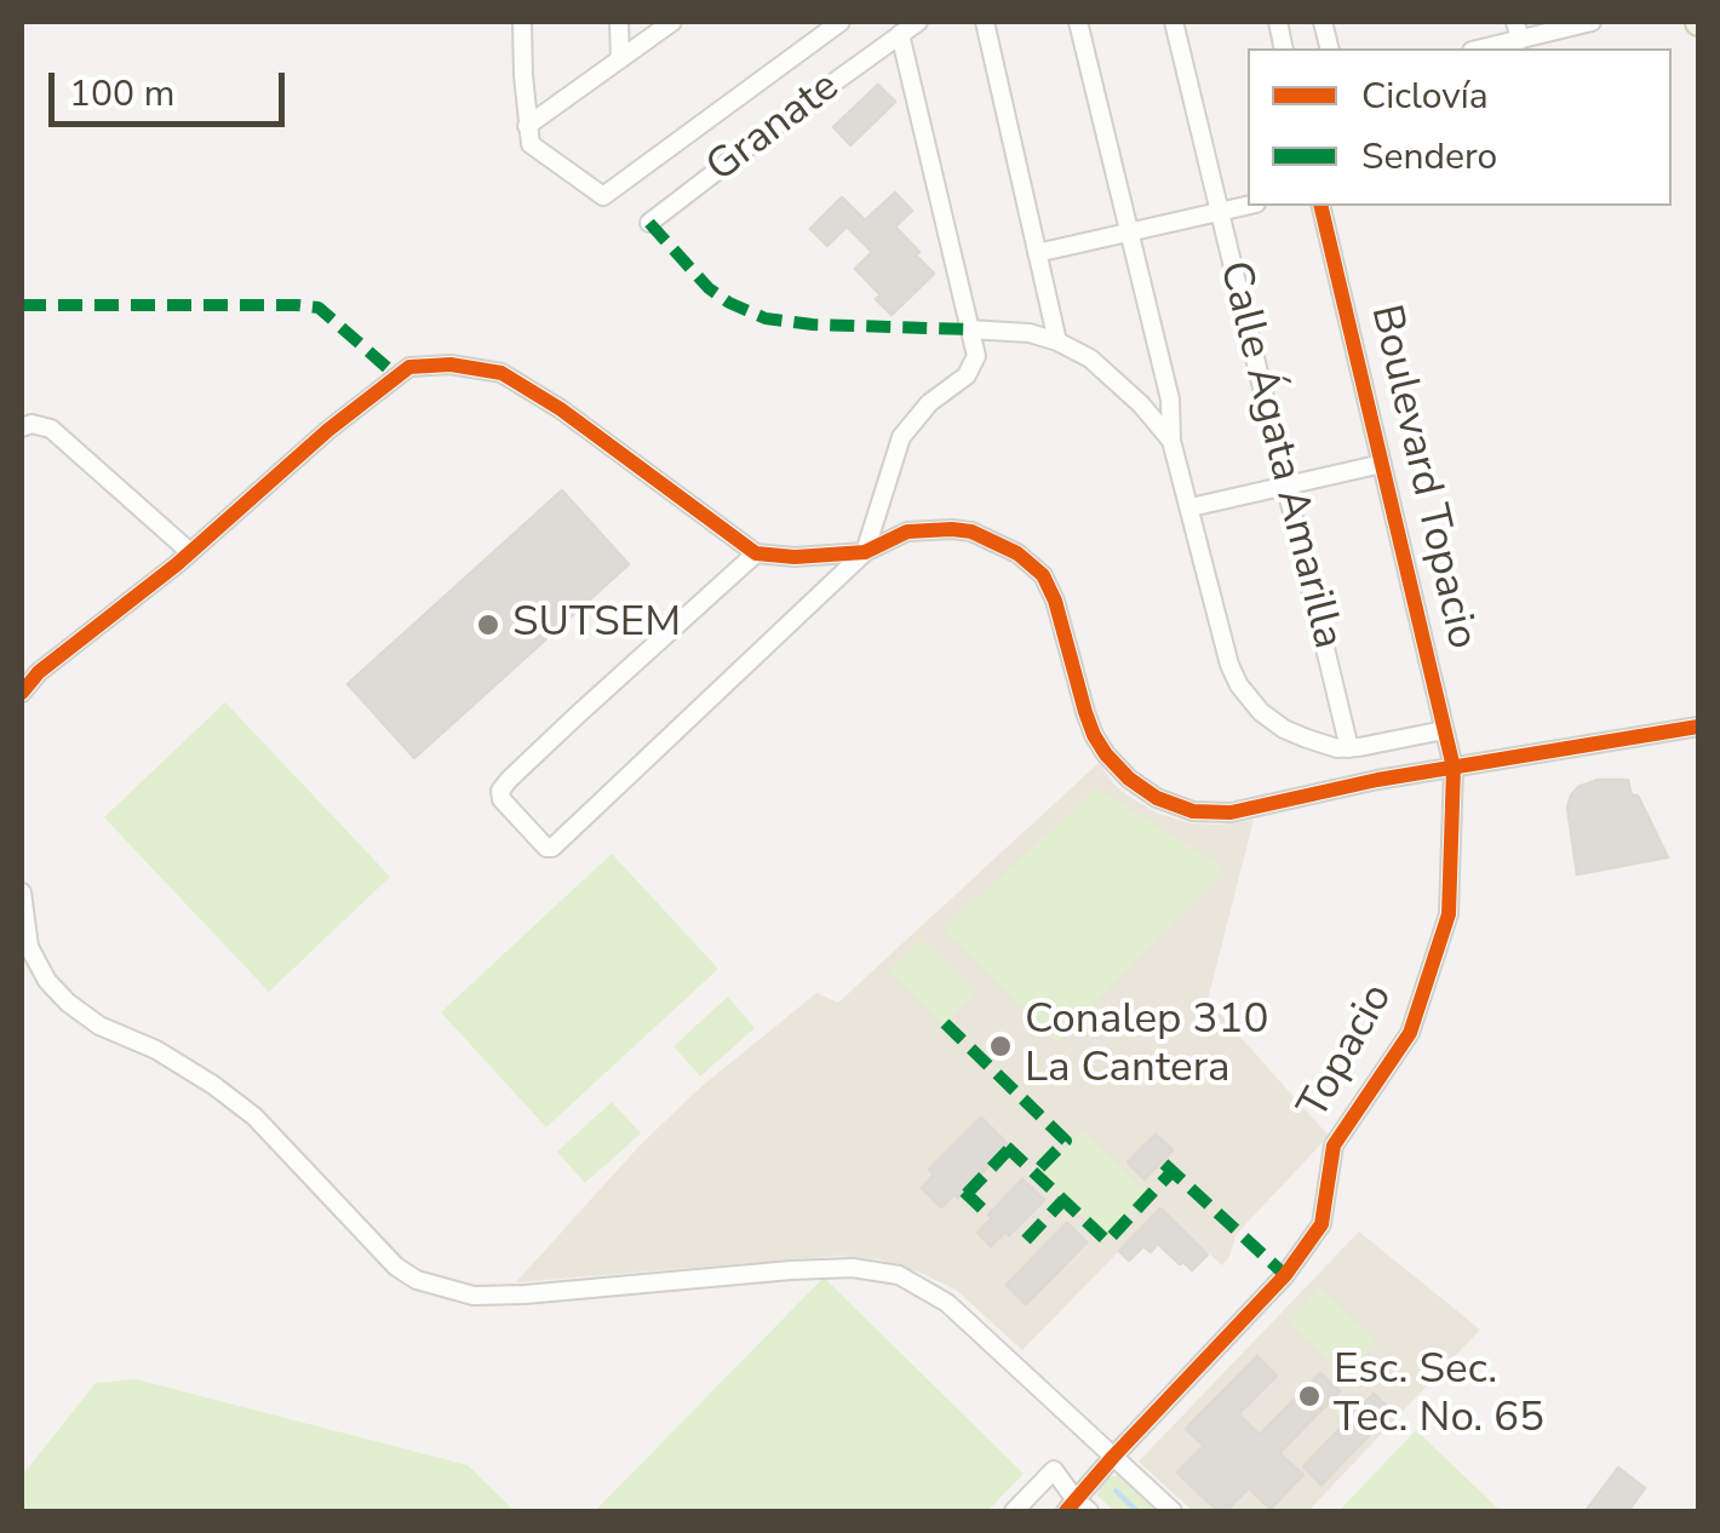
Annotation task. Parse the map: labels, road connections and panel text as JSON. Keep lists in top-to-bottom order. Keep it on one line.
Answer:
{"streets":{"street":["Granate","Calle Ágata Amarilla","Boulevard Topacio","Topacio"]},"crossings":[["Boulevard Topacio","Topacio"]],"places":["SUTSEM","Conalep 310 La Cantera","Esc. Sec. Tec. No. 65"],"legend":["Ciclovía","Sendero"],"scale_bar":"100 m"}
